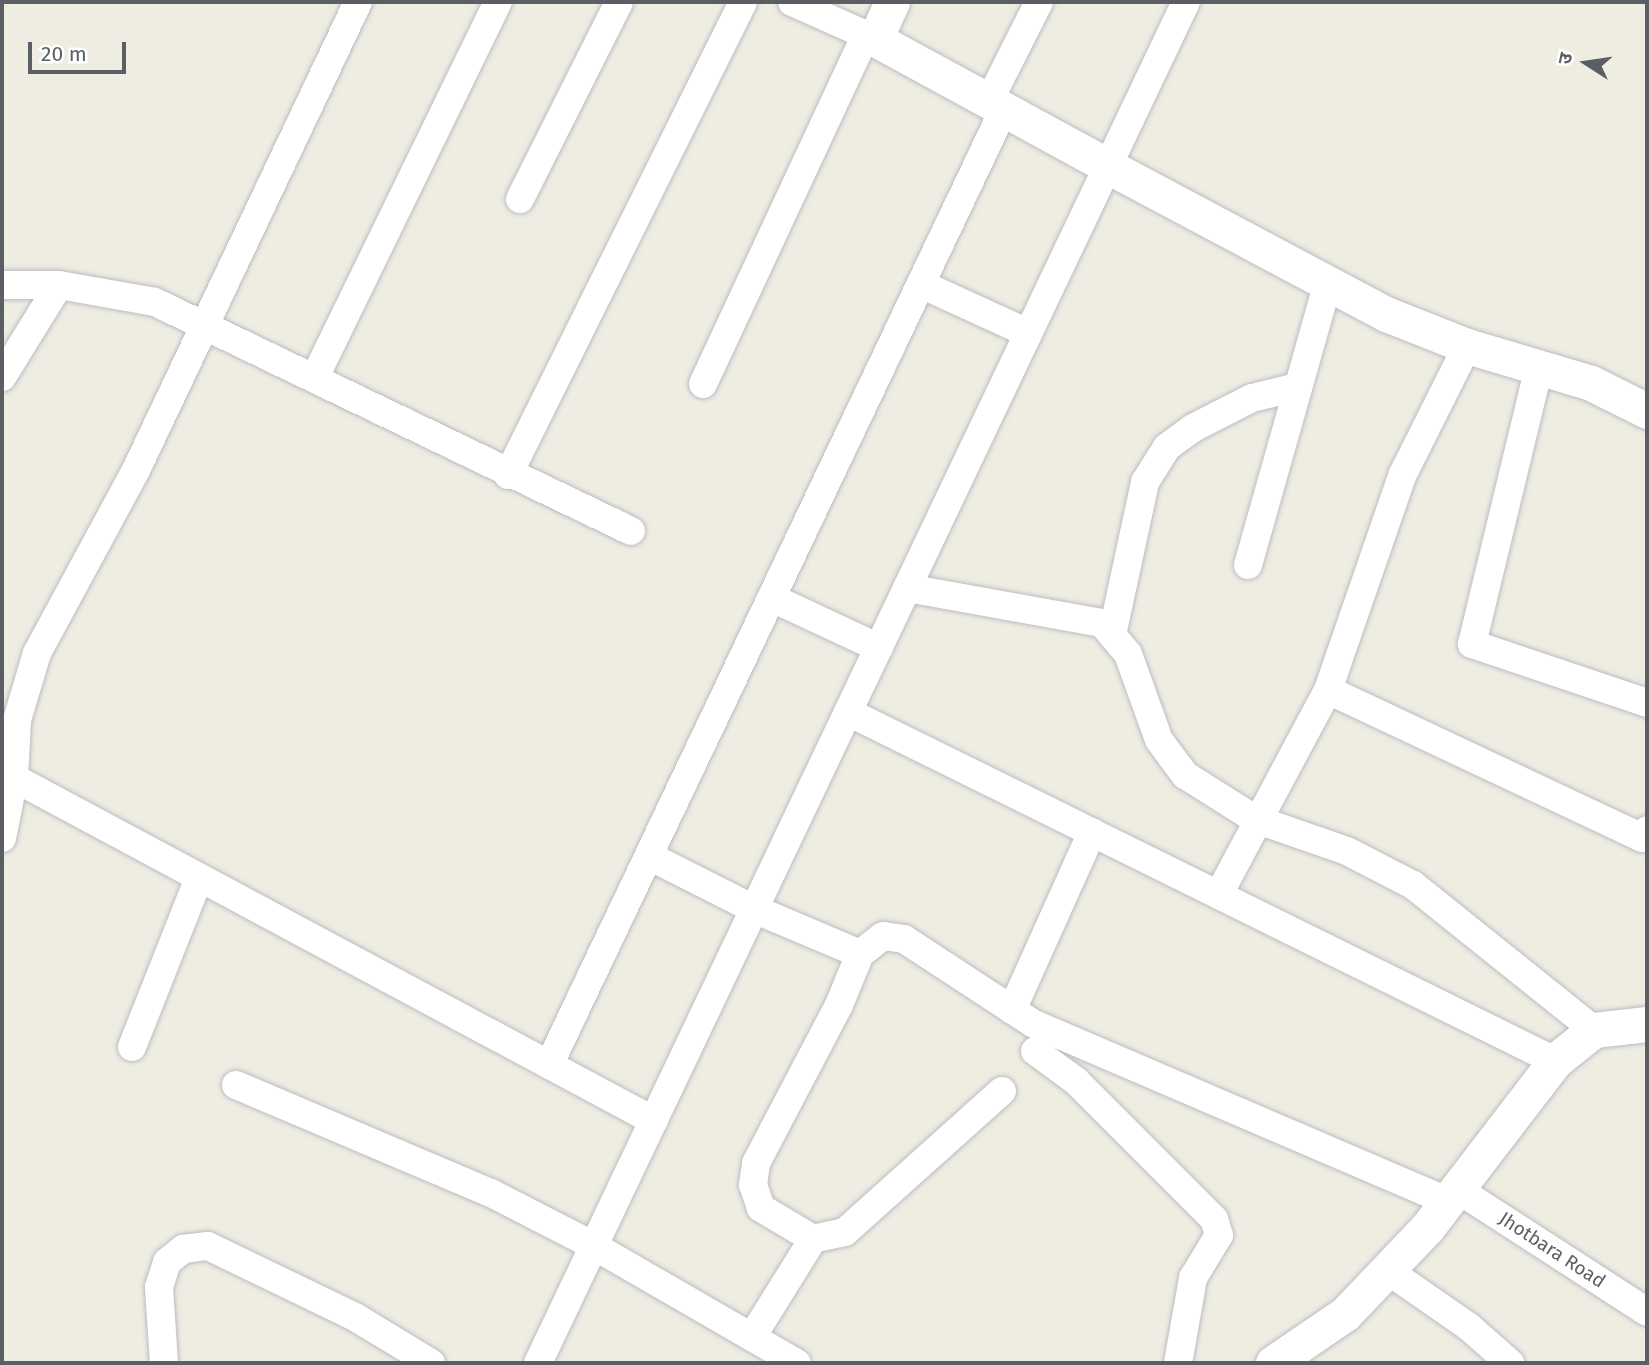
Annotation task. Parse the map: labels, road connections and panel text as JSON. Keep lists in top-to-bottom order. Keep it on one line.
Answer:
{"streets":{"street":["Jhotbara Road"]},"scale_bar":"20 m","north":"left"}
